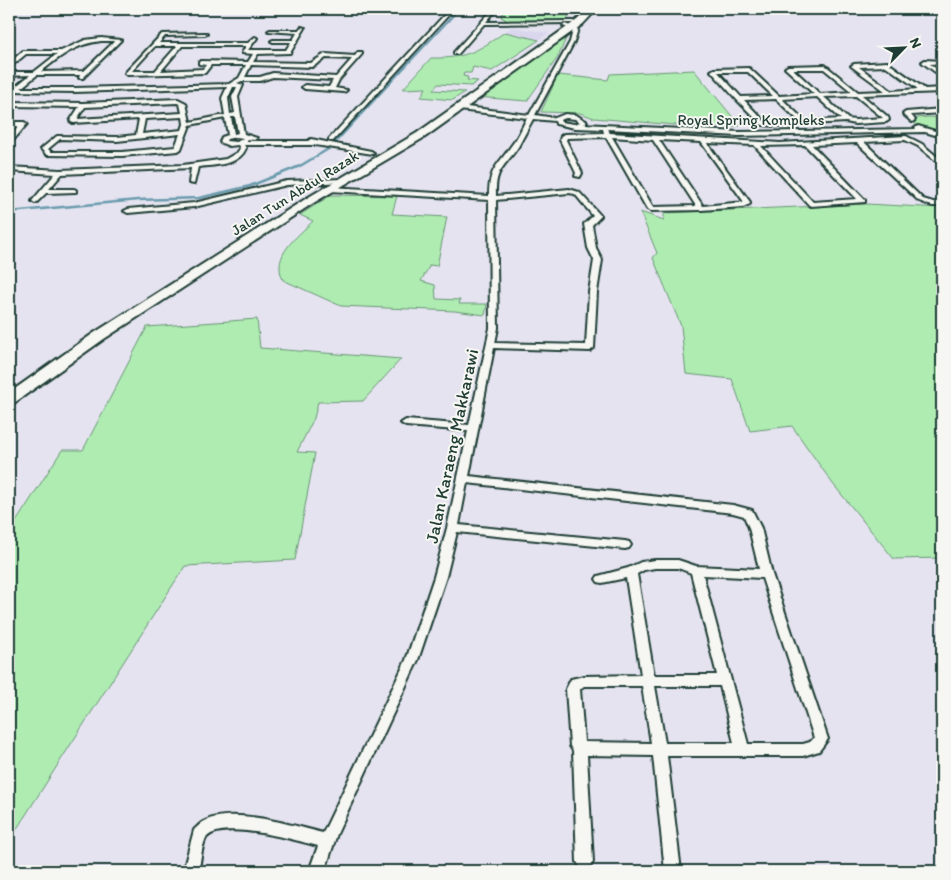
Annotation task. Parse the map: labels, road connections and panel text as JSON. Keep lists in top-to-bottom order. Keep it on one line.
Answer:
{"streets":{"main road":["Jalan Tun Abdul Razak"],"street":["Royal Spring Kompleks","Jalan Karaeng Makkarawi"]},"crossings":[["Royal Spring Kompleks","Jalan Tun Abdul Razak"],["Royal Spring Kompleks","Jalan Karaeng Makkarawi"],["Jalan Tun Abdul Razak","Jalan Karaeng Makkarawi"]],"north":"top right"}
